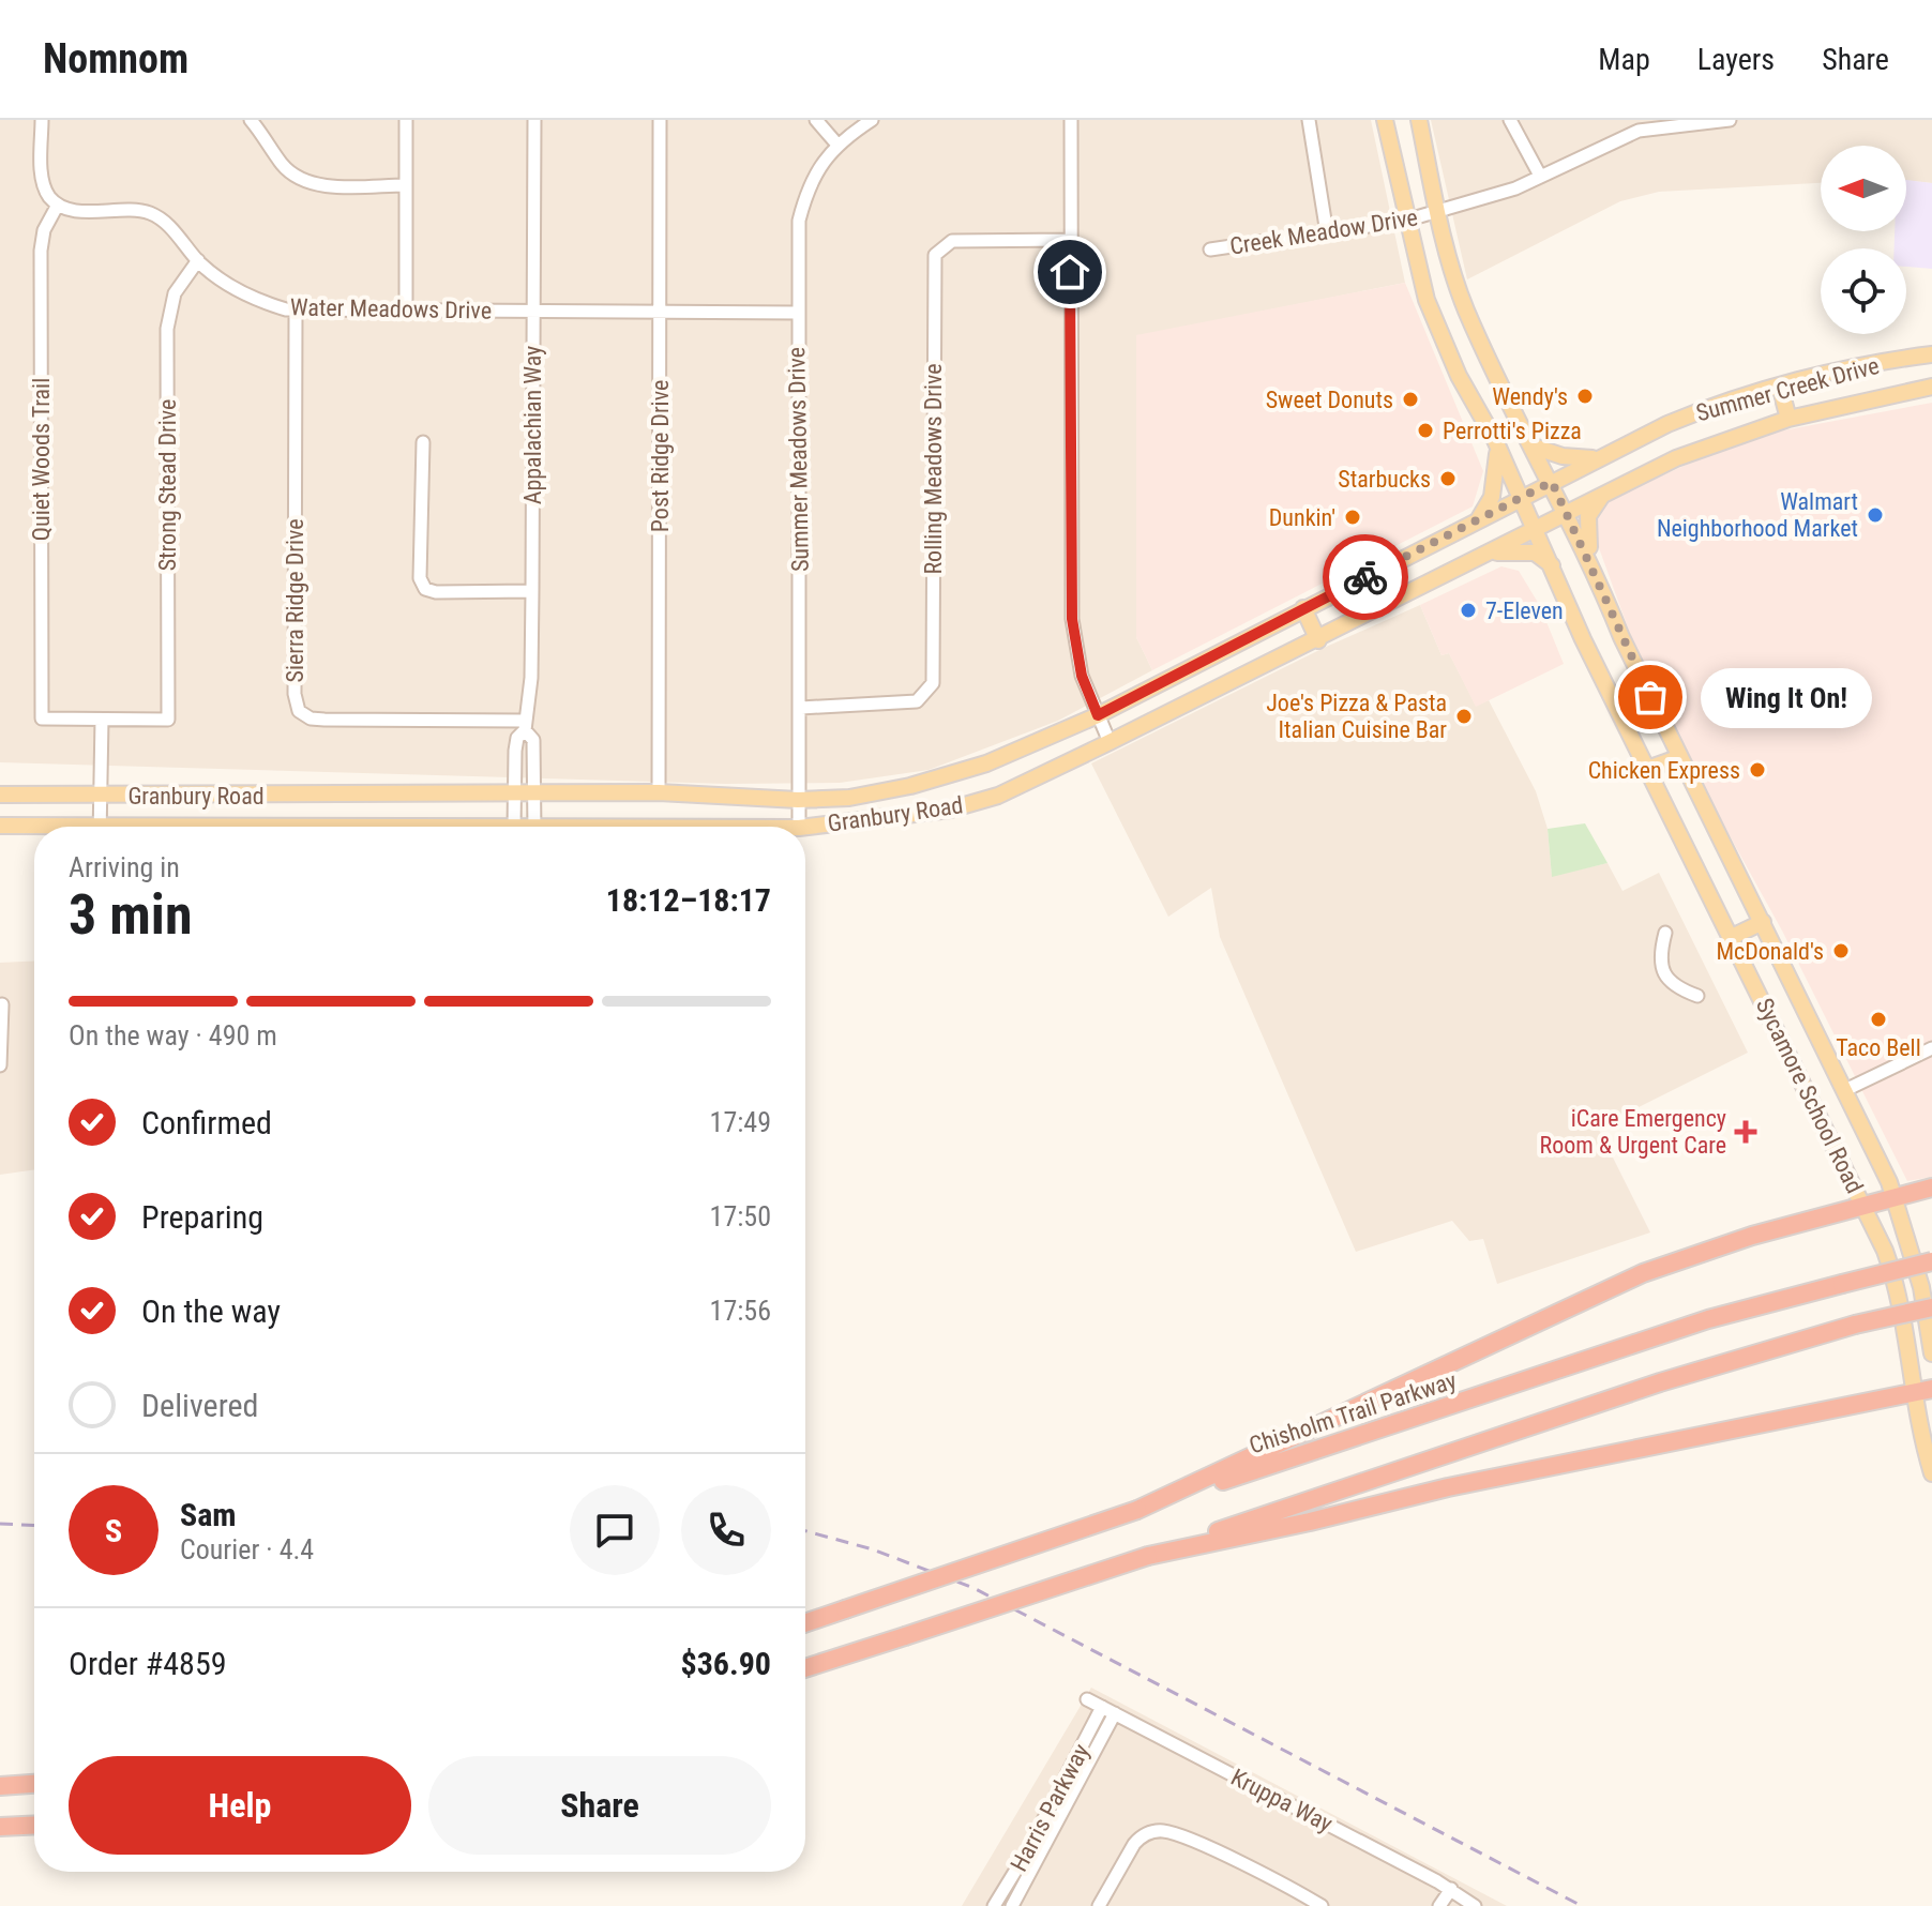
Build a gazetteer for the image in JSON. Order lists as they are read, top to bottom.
{
  "streets": {
    "highway": ["Chisholm Trail Parkway"],
    "main road": ["Summer Creek Drive", "Granbury Road", "Sycamore School Road"],
    "street": [
      "Creek Meadow Drive",
      "Water Meadows Drive",
      "Appalachian Way",
      "Post Ridge Drive",
      "Quiet Woods Trail",
      "Summer Meadows Drive",
      "Rolling Meadows Drive",
      "Strong Stead Drive",
      "Sierra Ridge Drive",
      "Kruppa Way",
      "Harris Parkway"
    ]
  },
  "crossings": [
    ["Creek Meadow Drive", "Sycamore School Road"],
    ["Water Meadows Drive", "Appalachian Way"],
    ["Water Meadows Drive", "Post Ridge Drive"],
    ["Water Meadows Drive", "Quiet Woods Trail"],
    ["Water Meadows Drive", "Summer Meadows Drive"],
    ["Water Meadows Drive", "Strong Stead Drive"],
    ["Water Meadows Drive", "Sierra Ridge Drive"],
    ["Summer Creek Drive", "Granbury Road"],
    ["Summer Creek Drive", "Sycamore School Road"],
    ["Appalachian Way", "Sierra Ridge Drive"],
    ["Appalachian Way", "Granbury Road"],
    ["Post Ridge Drive", "Granbury Road"],
    ["Quiet Woods Trail", "Strong Stead Drive"],
    ["Summer Meadows Drive", "Rolling Meadows Drive"],
    ["Summer Meadows Drive", "Granbury Road"],
    ["Kruppa Way", "Harris Parkway"]
  ],
  "places": {
    "other": [
      "Wendy's",
      "Sweet Donuts",
      "Perrotti's Pizza",
      "Starbucks",
      "Walmart Neighborhood Market",
      "Dunkin'",
      "7-Eleven",
      "Wing It On!",
      "Joe's Pizza & Pasta Italian Cuisine Bar",
      "Chicken Express",
      "McDonald's",
      "Taco Bell"
    ],
    "health": ["iCare Emergency Room & Urgent Care"]
  },
  "north": "left",
  "page": {
    "header": "Nomnom",
    "nav": ["Map", "Layers", "Share"],
    "bubble": "Wing It On!",
    "heading": ["3 min", "Arriving in", "18:12–18:17"],
    "panel": [
      "Sam",
      "Courier · 4.4",
      "Order #4859",
      "$36.90"
    ],
    "bar": "On the way · 490 m",
    "list": [
      ["Confirmed", "17:49"],
      ["Preparing", "17:50"],
      ["On the way", "17:56"],
      "Delivered"
    ],
    "round": "S",
    "buttons": ["Help", "Share"]
  }
}
